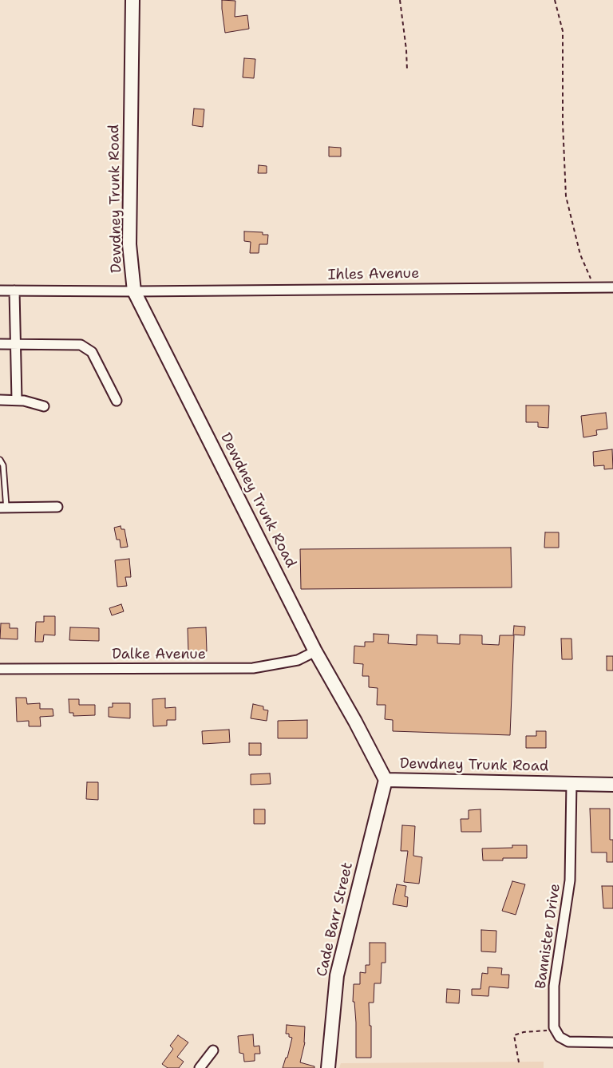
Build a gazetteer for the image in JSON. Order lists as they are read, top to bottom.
{
  "streets": {
    "main road": ["Dewdney Trunk Road", "Cade Barr Street"],
    "street": ["Ihles Avenue", "Dalke Avenue", "Bannister Drive"]
  },
  "crossings": [
    ["Dewdney Trunk Road", "Ihles Avenue"],
    ["Dewdney Trunk Road", "Dalke Avenue"],
    ["Dewdney Trunk Road", "Cade Barr Street"],
    ["Dewdney Trunk Road", "Bannister Drive"]
  ]
}
